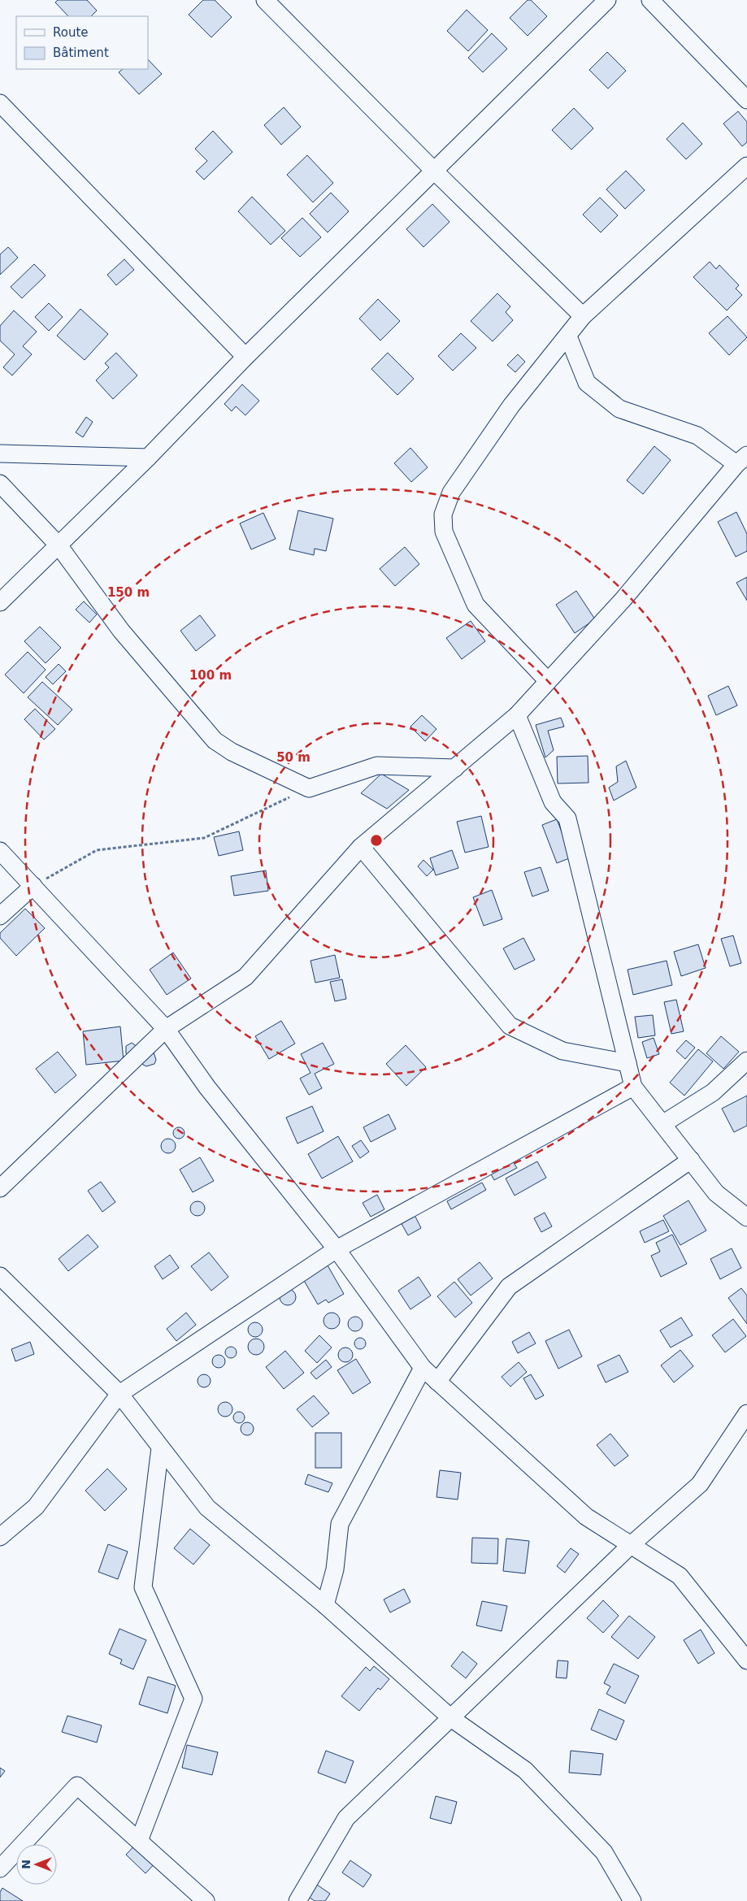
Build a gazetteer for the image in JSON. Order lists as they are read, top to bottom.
{
  "legend": ["Route", "Bâtiment"],
  "north": "left",
  "rings": ["150 m", "100 m", "50 m"]
}
